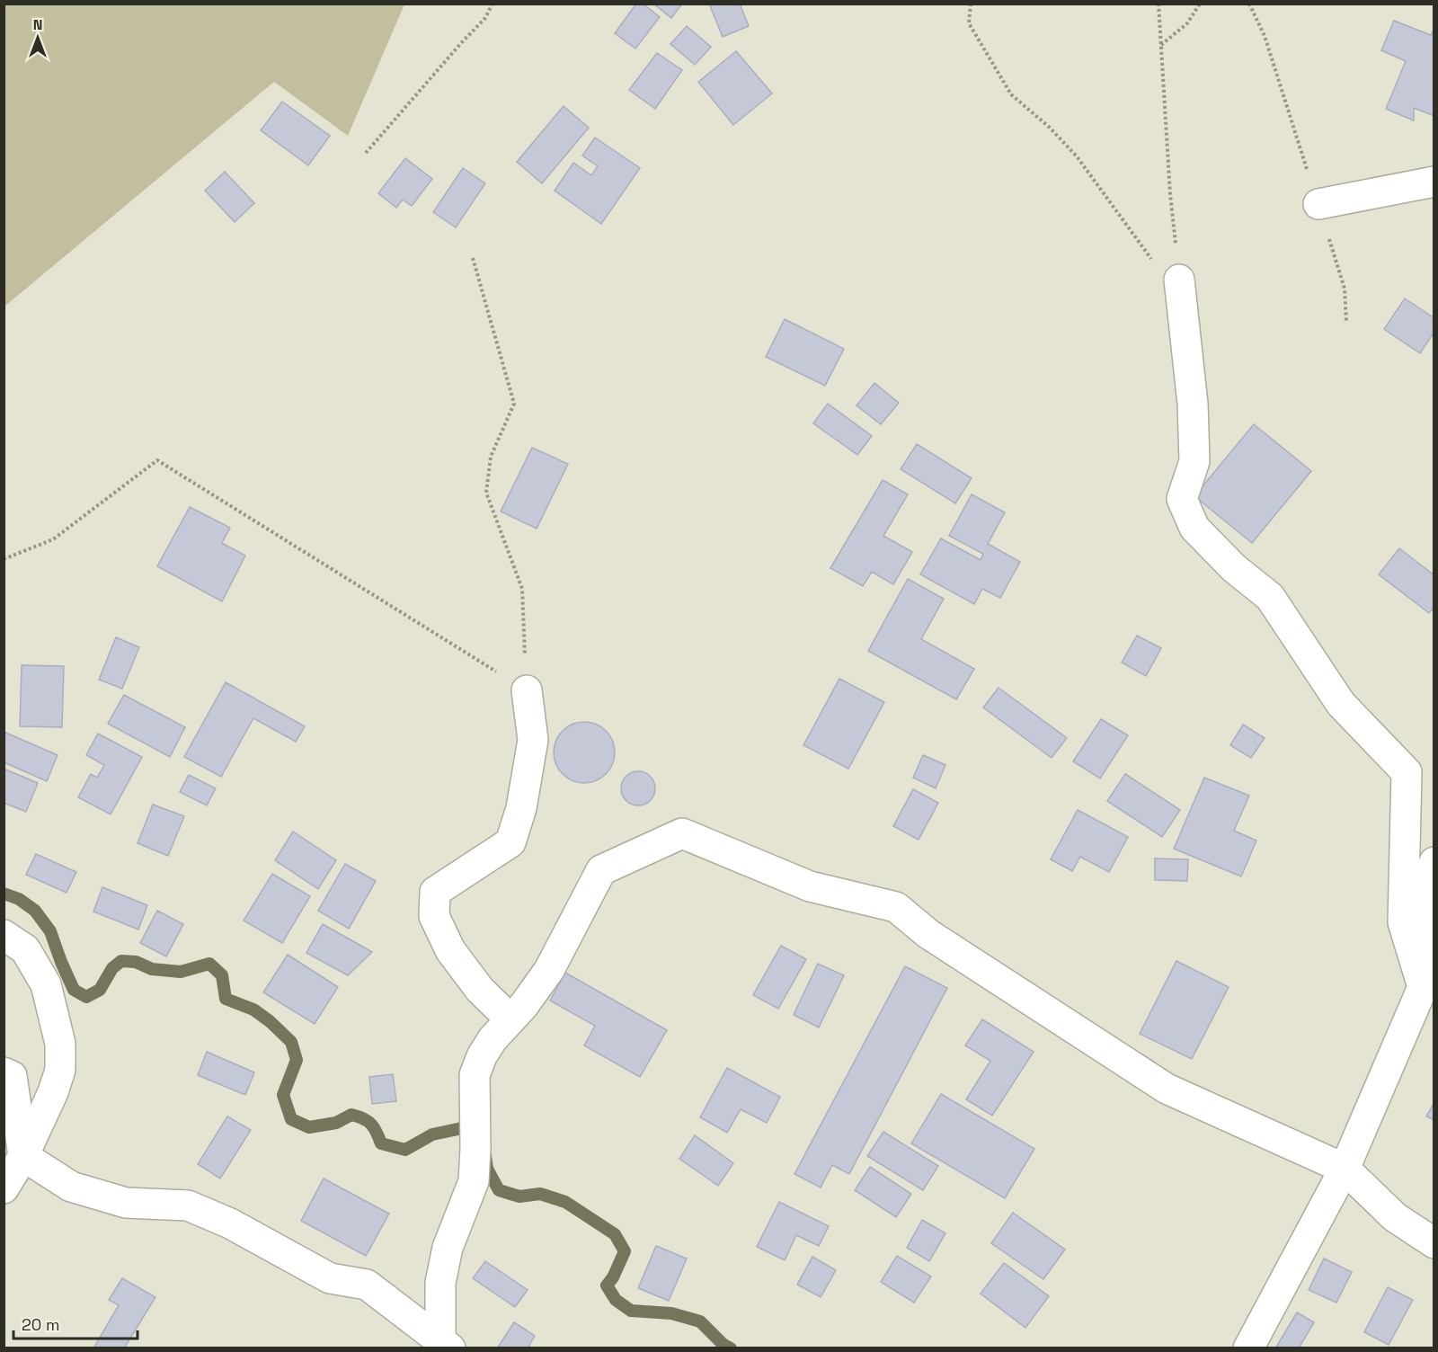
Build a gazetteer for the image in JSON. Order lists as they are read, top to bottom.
{
  "scale_bar": "20 m",
  "north": "top"
}
